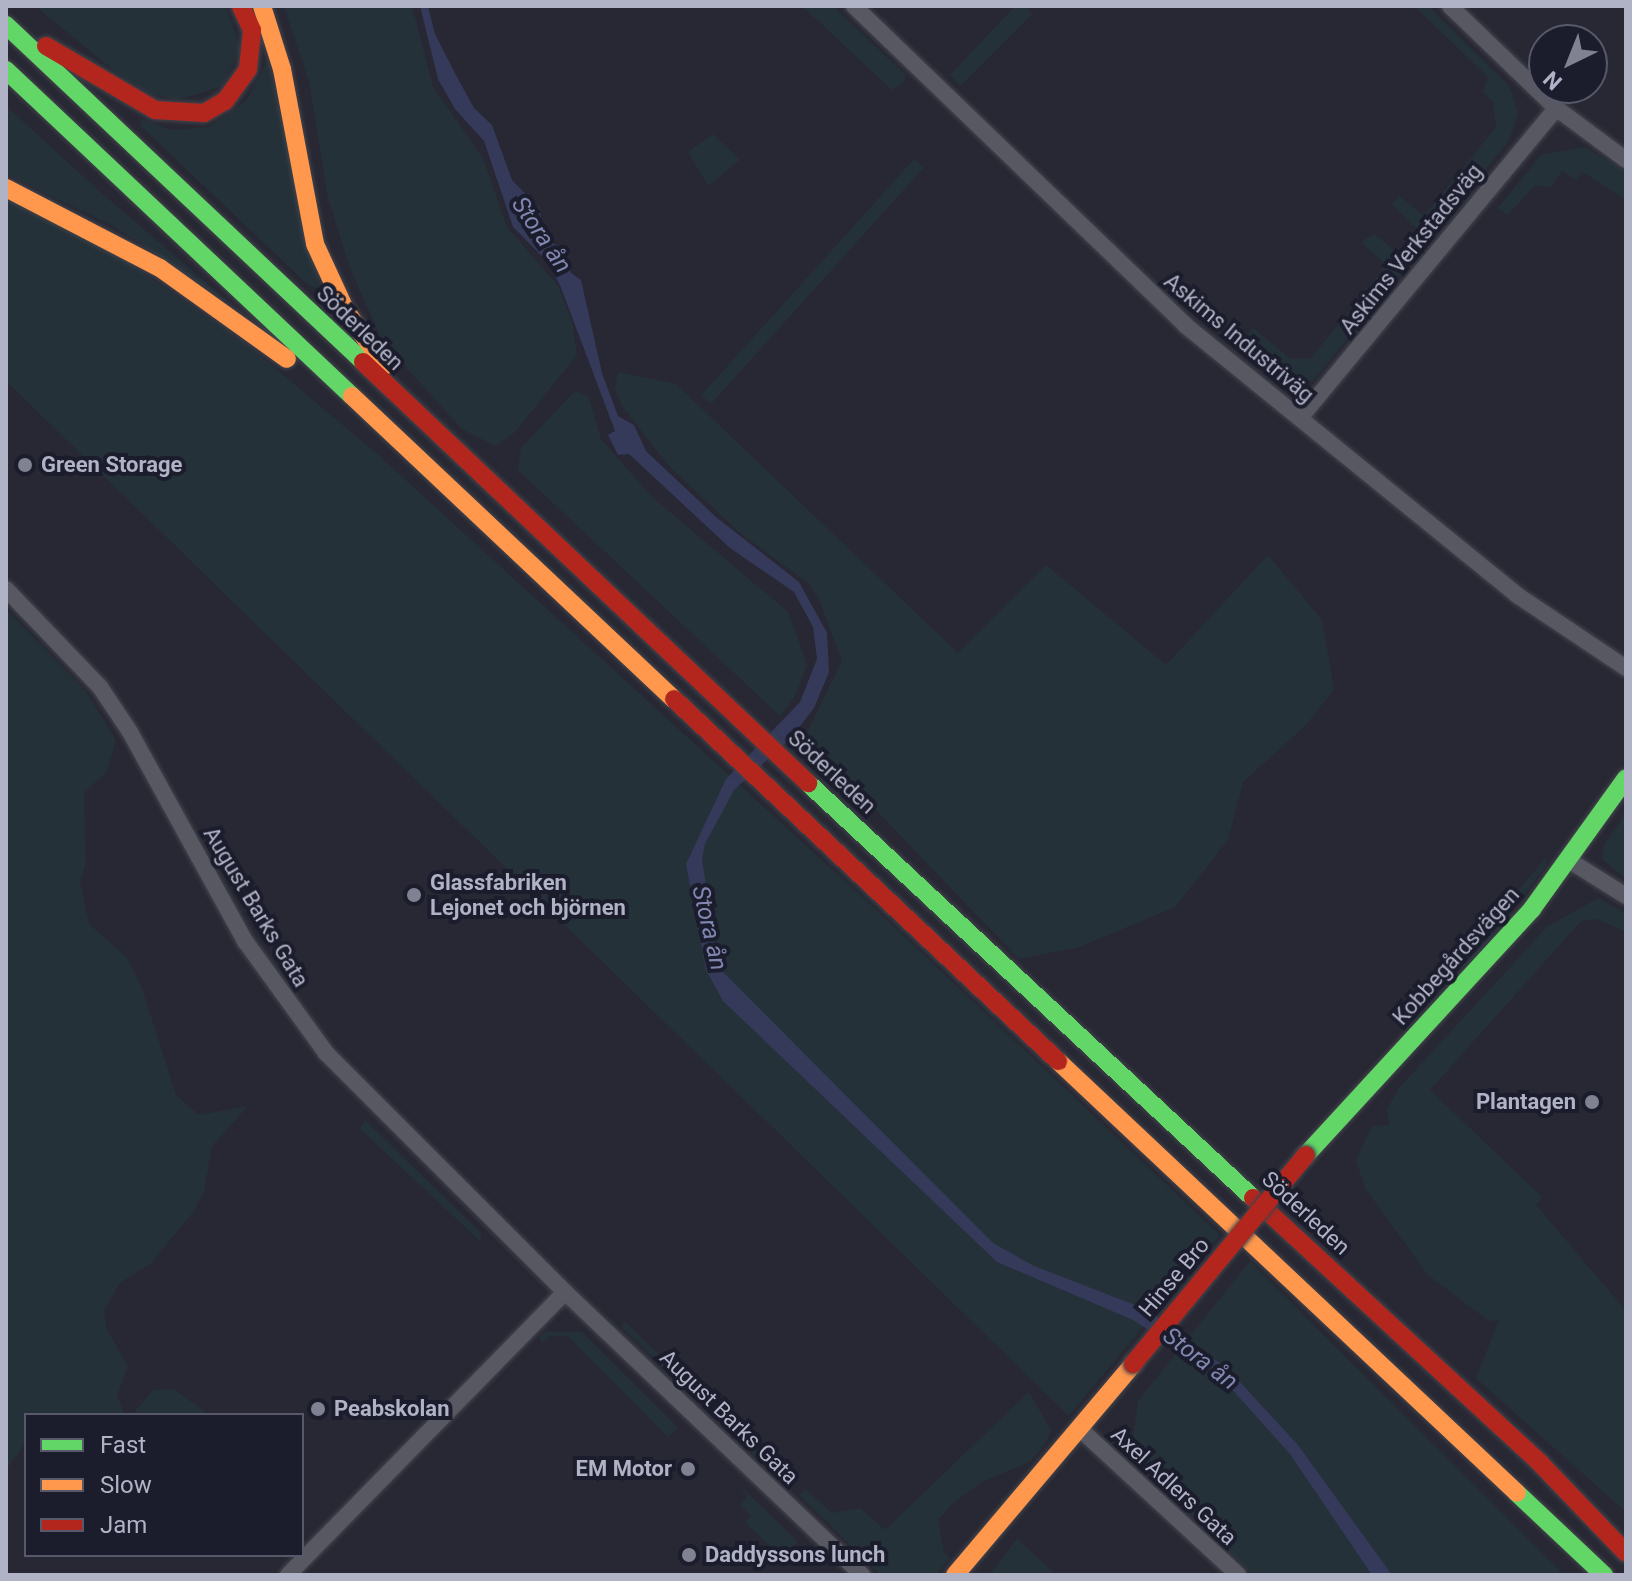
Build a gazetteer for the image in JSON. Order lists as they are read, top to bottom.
{
  "streets": {
    "main road": ["Söderleden", "Kobbegårdsvägen", "Hinse Bro"],
    "street": [
      "Askims Verkstadsväg",
      "Askims Industriväg",
      "August Barks Gata",
      "Axel Adlers Gata"
    ]
  },
  "crossings": [
    ["Askims Verkstadsväg", "Askims Industriväg"],
    ["Kobbegårdsvägen", "Hinse Bro"],
    ["Hinse Bro", "Axel Adlers Gata"]
  ],
  "water": ["Stora ån"],
  "places": [
    "Green Storage",
    "Glassfabriken Lejonet och björnen",
    "Plantagen",
    "Peabskolan",
    "EM Motor",
    "Daddyssons lunch"
  ],
  "legend": ["Fast", "Slow", "Jam"],
  "north": "bottom left"
}
